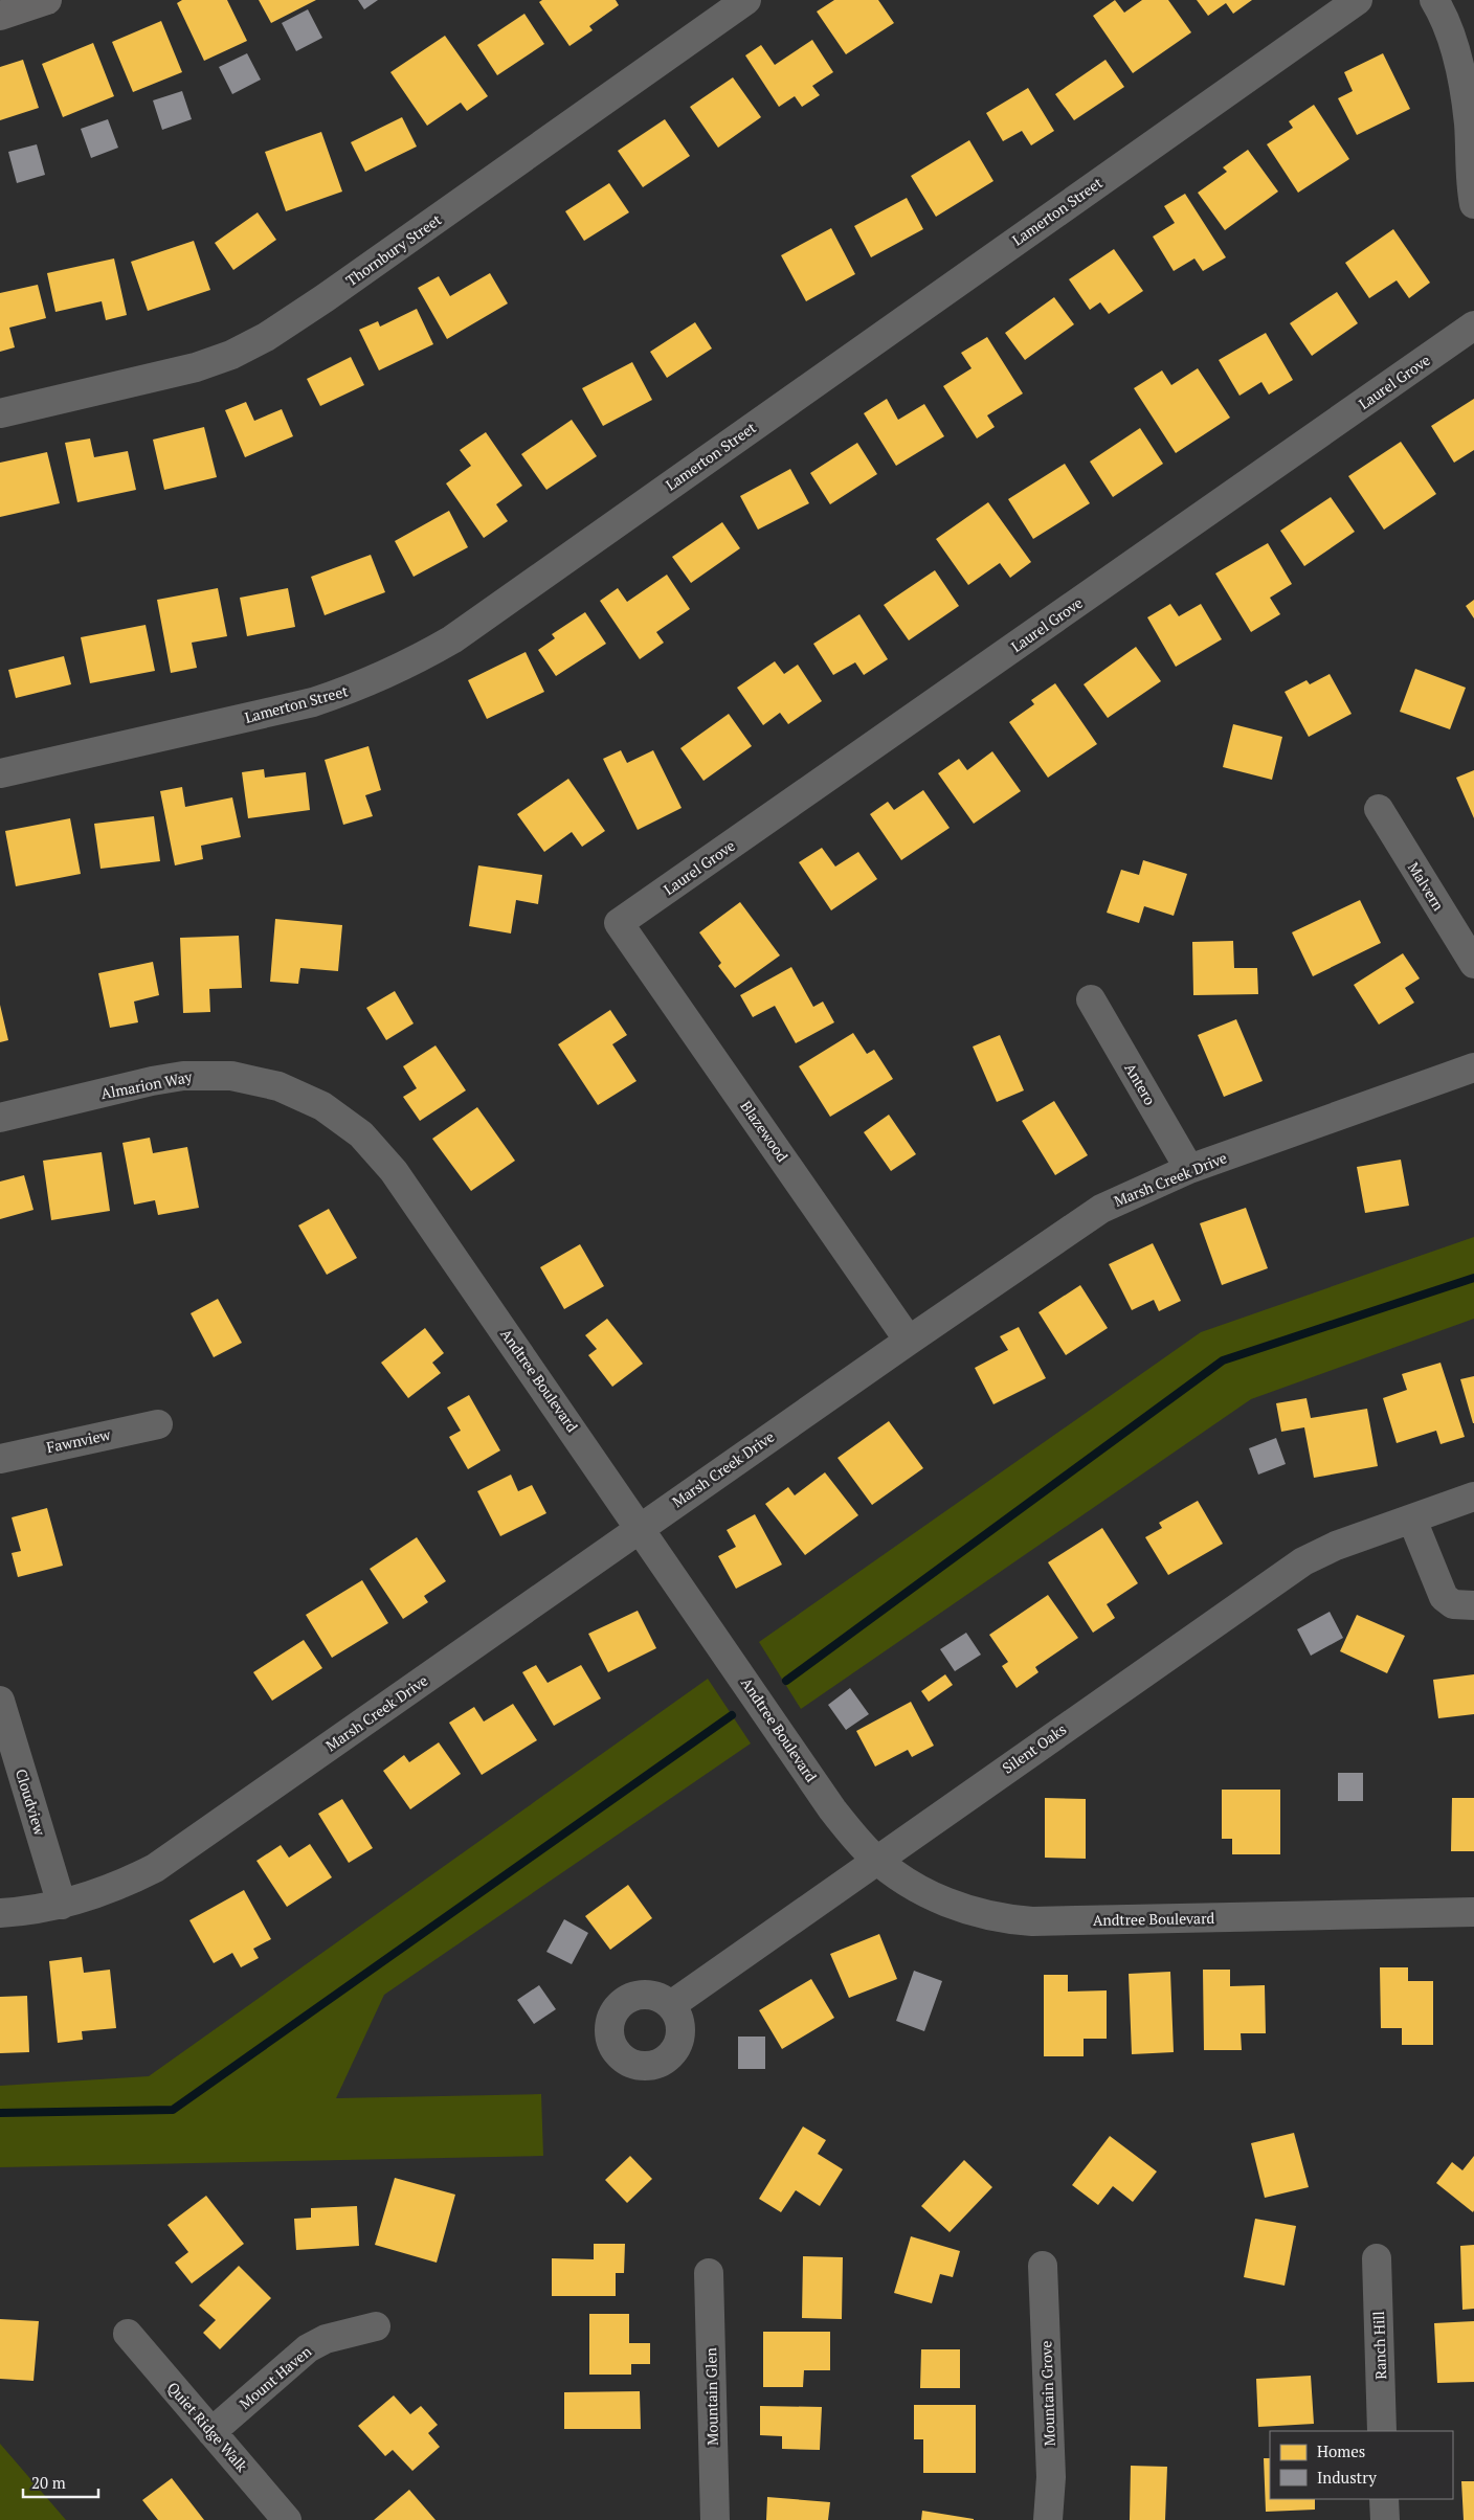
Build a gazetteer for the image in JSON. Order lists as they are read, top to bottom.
{
  "streets": {
    "street": [
      "Lamerton Street",
      "Thornbury Street",
      "Laurel Grove",
      "Malvern",
      "Antero",
      "Almarion Way",
      "Blazewood",
      "Marsh Creek Drive",
      "Andtree Boulevard",
      "Fawnview",
      "Silent Oaks",
      "Cloudview",
      "Ranch Hill",
      "Mount Haven",
      "Mountain Grove",
      "Mountain Glen",
      "Quiet Ridge Walk"
    ]
  },
  "crossings": [
    ["Laurel Grove", "Blazewood"],
    ["Antero", "Marsh Creek Drive"],
    ["Almarion Way", "Andtree Boulevard"],
    ["Blazewood", "Marsh Creek Drive"],
    ["Marsh Creek Drive", "Andtree Boulevard"],
    ["Marsh Creek Drive", "Cloudview"],
    ["Andtree Boulevard", "Silent Oaks"],
    ["Mount Haven", "Quiet Ridge Walk"]
  ],
  "legend": ["Homes", "Industry"],
  "scale_bar": "20 m"
}
